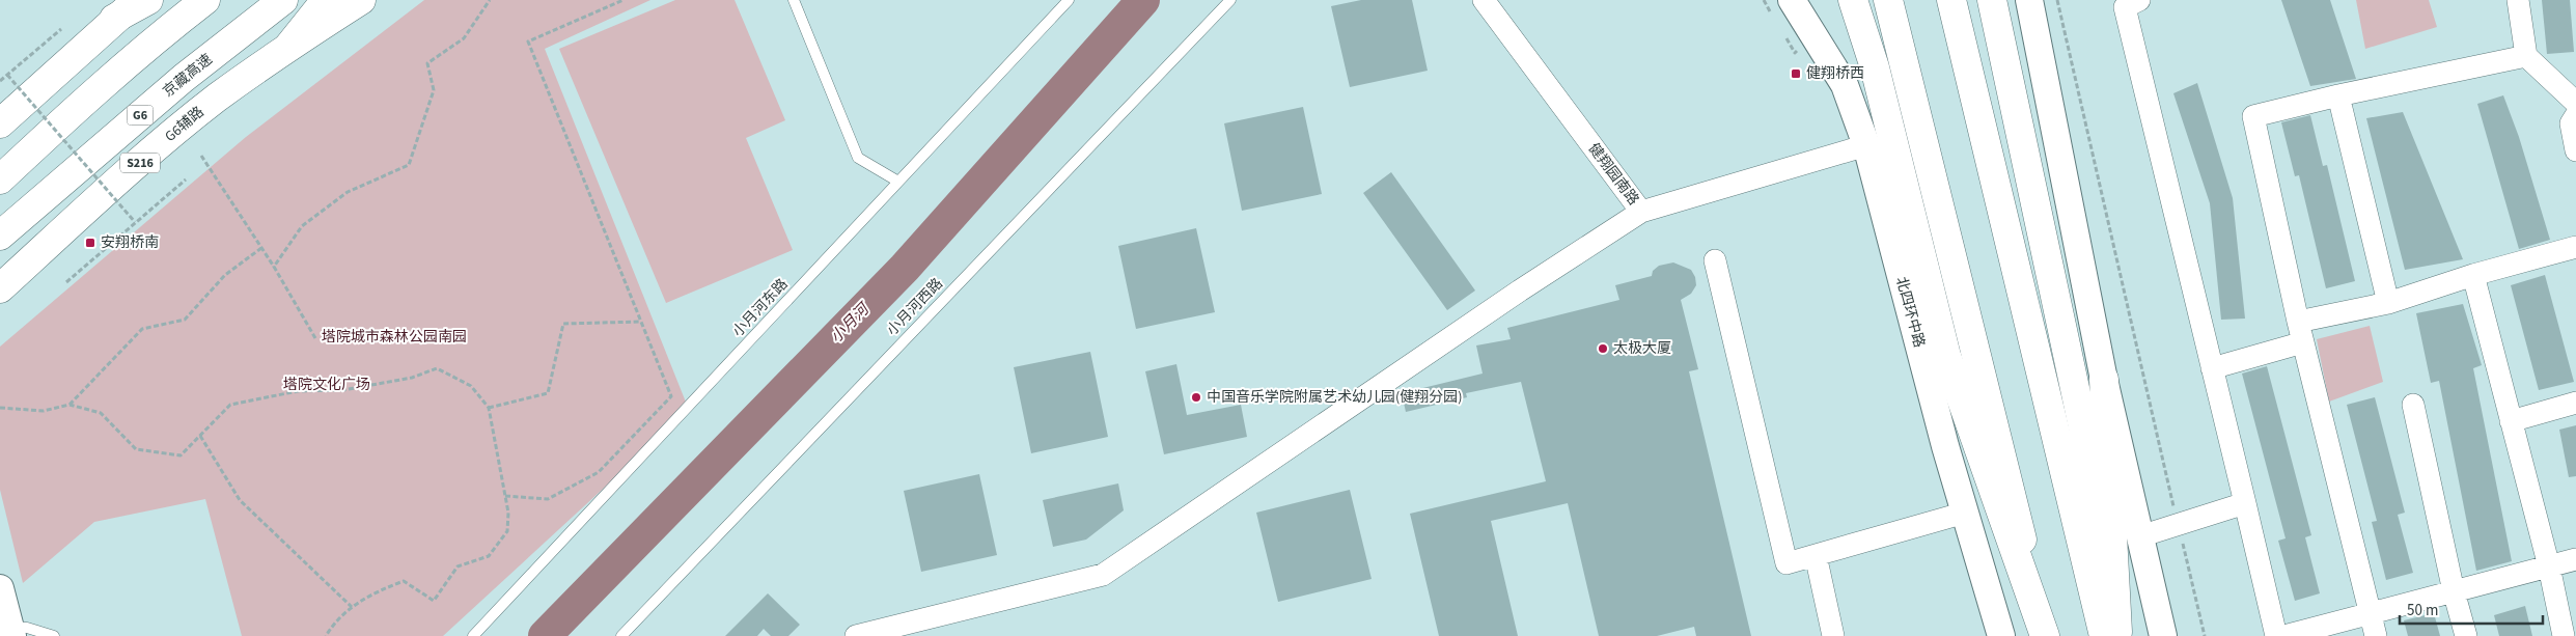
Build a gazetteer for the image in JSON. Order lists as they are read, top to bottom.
{
  "streets": {
    "main road": [
      "京藏高速",
      "G6",
      "G6辅路",
      "S216"
    ],
    "street": ["健翔园南路", "北四环中路"],
    "lane": ["小月河西路", "小月河东路"]
  },
  "crossings": [
    ["健翔园南路", "北四环中路"]
  ],
  "water": ["小月河"],
  "parks": ["塔院城市森林公园南园", "塔院文化广场"],
  "places": {
    "transit": ["健翔桥西", "安翔桥南"],
    "other": ["太极大厦", "中国音乐学院附属艺术幼儿园(健翔分园)"]
  },
  "scale_bar": "50 m"
}
